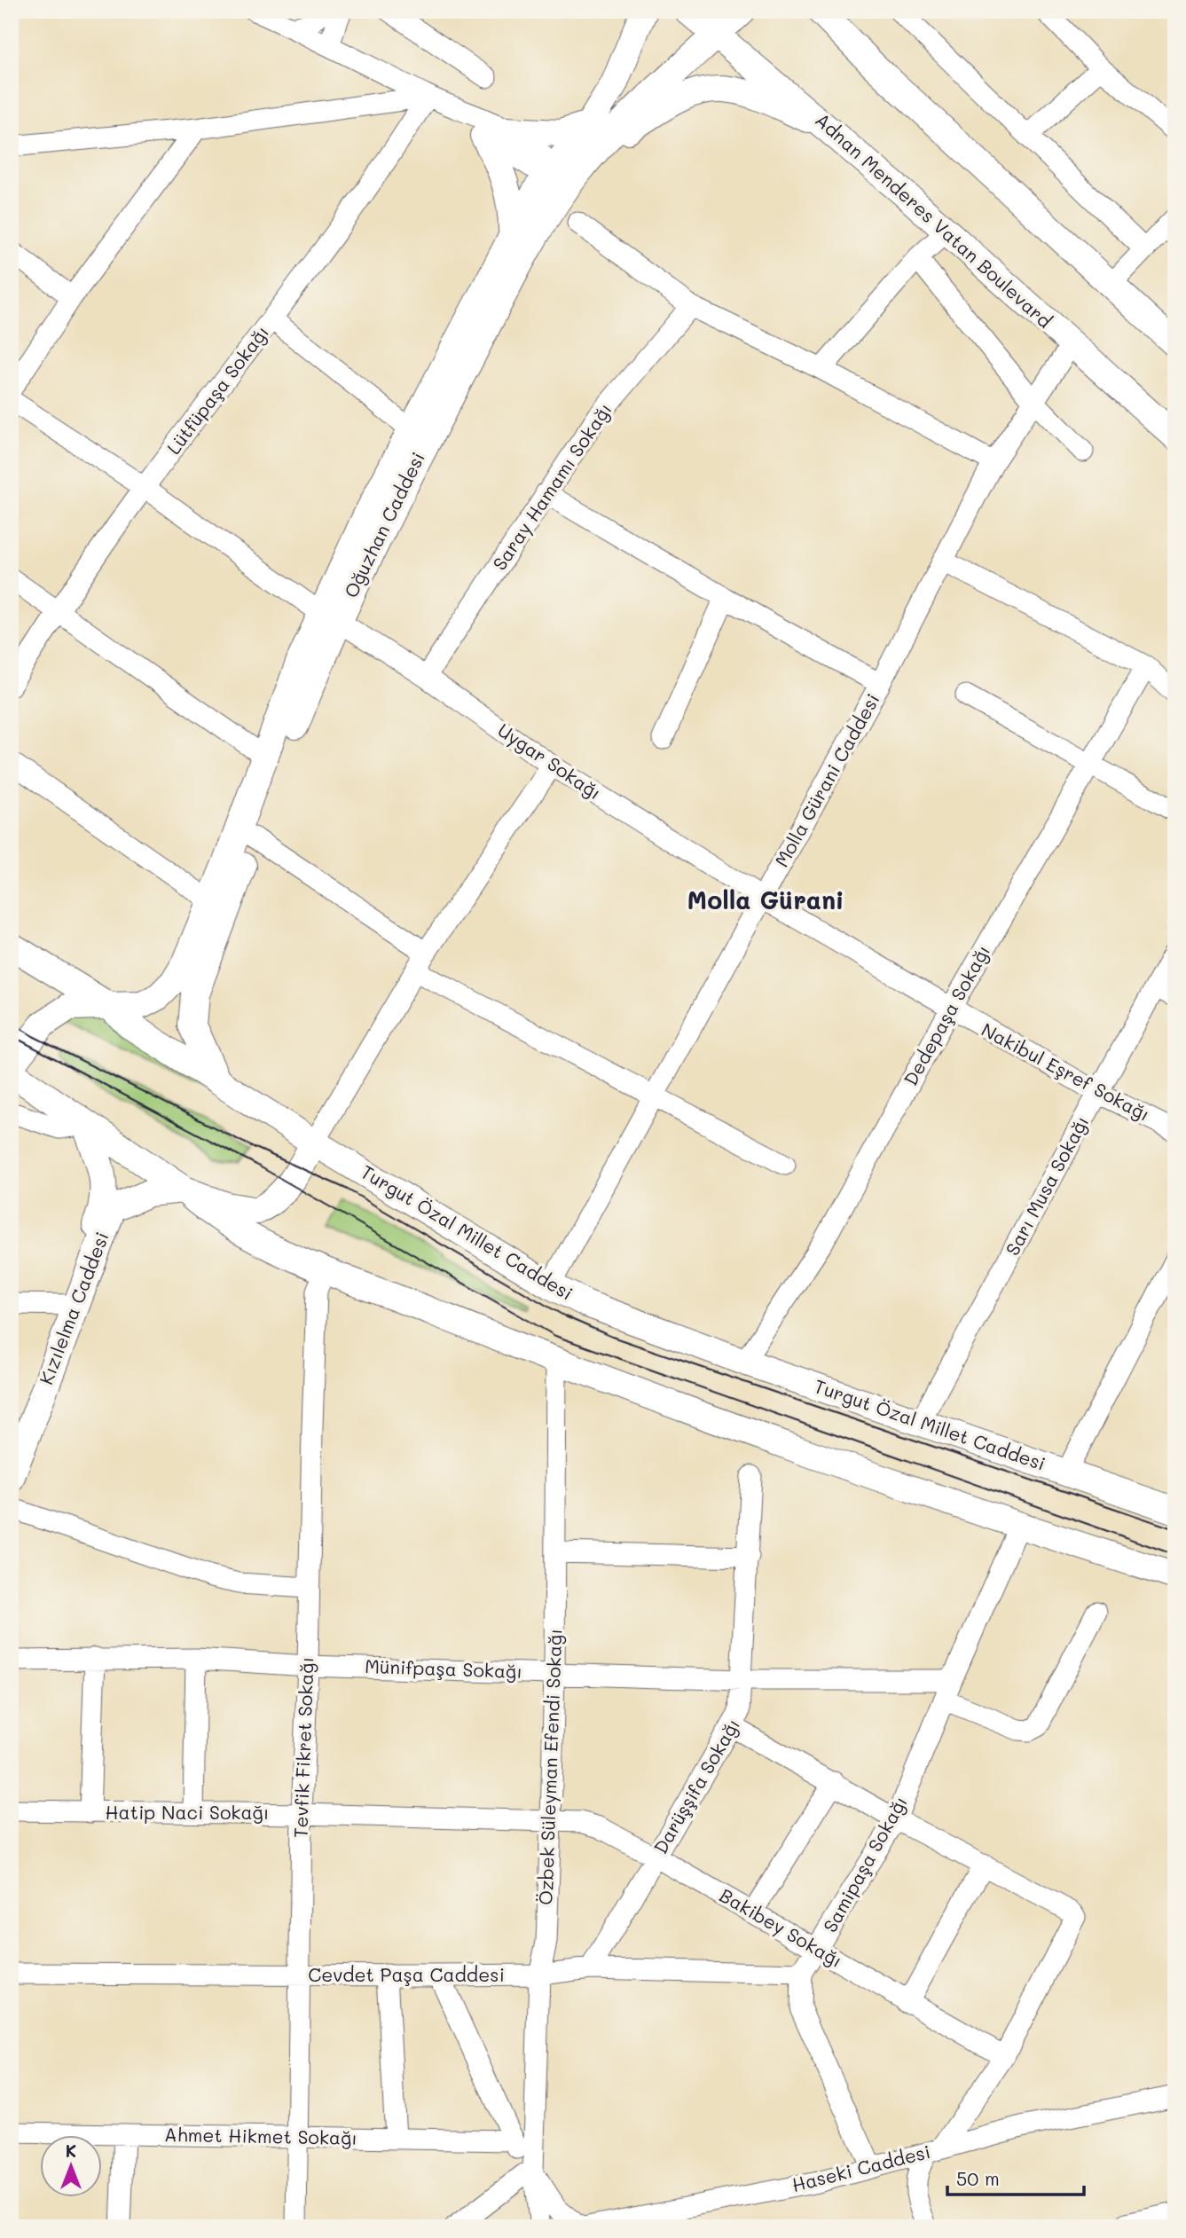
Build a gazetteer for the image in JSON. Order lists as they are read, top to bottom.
{
  "streets": {
    "main road": [
      "Adnan Menderes Vatan Boulevard",
      "Oğuzhan Caddesi",
      "Turgut Özal Millet Caddesi",
      "Kızılelma Caddesi"
    ],
    "street": [
      "Lütfüpaşa Sokağı",
      "Saray Hamamı Sokağı",
      "Uygar Sokağı",
      "Molla Gürani Caddesi",
      "Dedepaşa Sokağı",
      "Nakibul Eşref Sokağı",
      "Sarı Musa Sokağı",
      "Münifpaşa Sokağı",
      "Tevfik Fikret Sokağı",
      "Özbek Süleyman Efendi Sokağı",
      "Darüşşifa Sokağı",
      "Hatip Naci Sokağı",
      "Samipaşa Sokağı",
      "Bakibey Sokağı",
      "Cevdet Paşa Caddesi",
      "Ahmet Hikmet Sokağı",
      "Haseki Caddesi"
    ]
  },
  "crossings": [
    ["Adnan Menderes Vatan Boulevard", "Oğuzhan Caddesi"],
    ["Adnan Menderes Vatan Boulevard", "Molla Gürani Caddesi"],
    ["Lütfüpaşa Sokağı", "Uygar Sokağı"],
    ["Saray Hamamı Sokağı", "Uygar Sokağı"],
    ["Oğuzhan Caddesi", "Uygar Sokağı"],
    ["Oğuzhan Caddesi", "Turgut Özal Millet Caddesi"],
    ["Uygar Sokağı", "Molla Gürani Caddesi"],
    ["Uygar Sokağı", "Nakibul Eşref Sokağı"],
    ["Molla Gürani Caddesi", "Nakibul Eşref Sokağı"],
    ["Molla Gürani Caddesi", "Turgut Özal Millet Caddesi"],
    ["Dedepaşa Sokağı", "Nakibul Eşref Sokağı"],
    ["Dedepaşa Sokağı", "Turgut Özal Millet Caddesi"],
    ["Nakibul Eşref Sokağı", "Sarı Musa Sokağı"],
    ["Sarı Musa Sokağı", "Turgut Özal Millet Caddesi"],
    ["Münifpaşa Sokağı", "Tevfik Fikret Sokağı"],
    ["Münifpaşa Sokağı", "Özbek Süleyman Efendi Sokağı"],
    ["Münifpaşa Sokağı", "Darüşşifa Sokağı"],
    ["Münifpaşa Sokağı", "Samipaşa Sokağı"],
    ["Tevfik Fikret Sokağı", "Hatip Naci Sokağı"],
    ["Tevfik Fikret Sokağı", "Cevdet Paşa Caddesi"],
    ["Tevfik Fikret Sokağı", "Ahmet Hikmet Sokağı"],
    ["Özbek Süleyman Efendi Sokağı", "Hatip Naci Sokağı"],
    ["Özbek Süleyman Efendi Sokağı", "Bakibey Sokağı"],
    ["Özbek Süleyman Efendi Sokağı", "Cevdet Paşa Caddesi"],
    ["Darüşşifa Sokağı", "Bakibey Sokağı"],
    ["Darüşşifa Sokağı", "Cevdet Paşa Caddesi"],
    ["Hatip Naci Sokağı", "Bakibey Sokağı"],
    ["Samipaşa Sokağı", "Bakibey Sokağı"],
    ["Samipaşa Sokağı", "Cevdet Paşa Caddesi"]
  ],
  "districts": ["Molla Gürani"],
  "scale_bar": "50 m",
  "north": "top"
}
